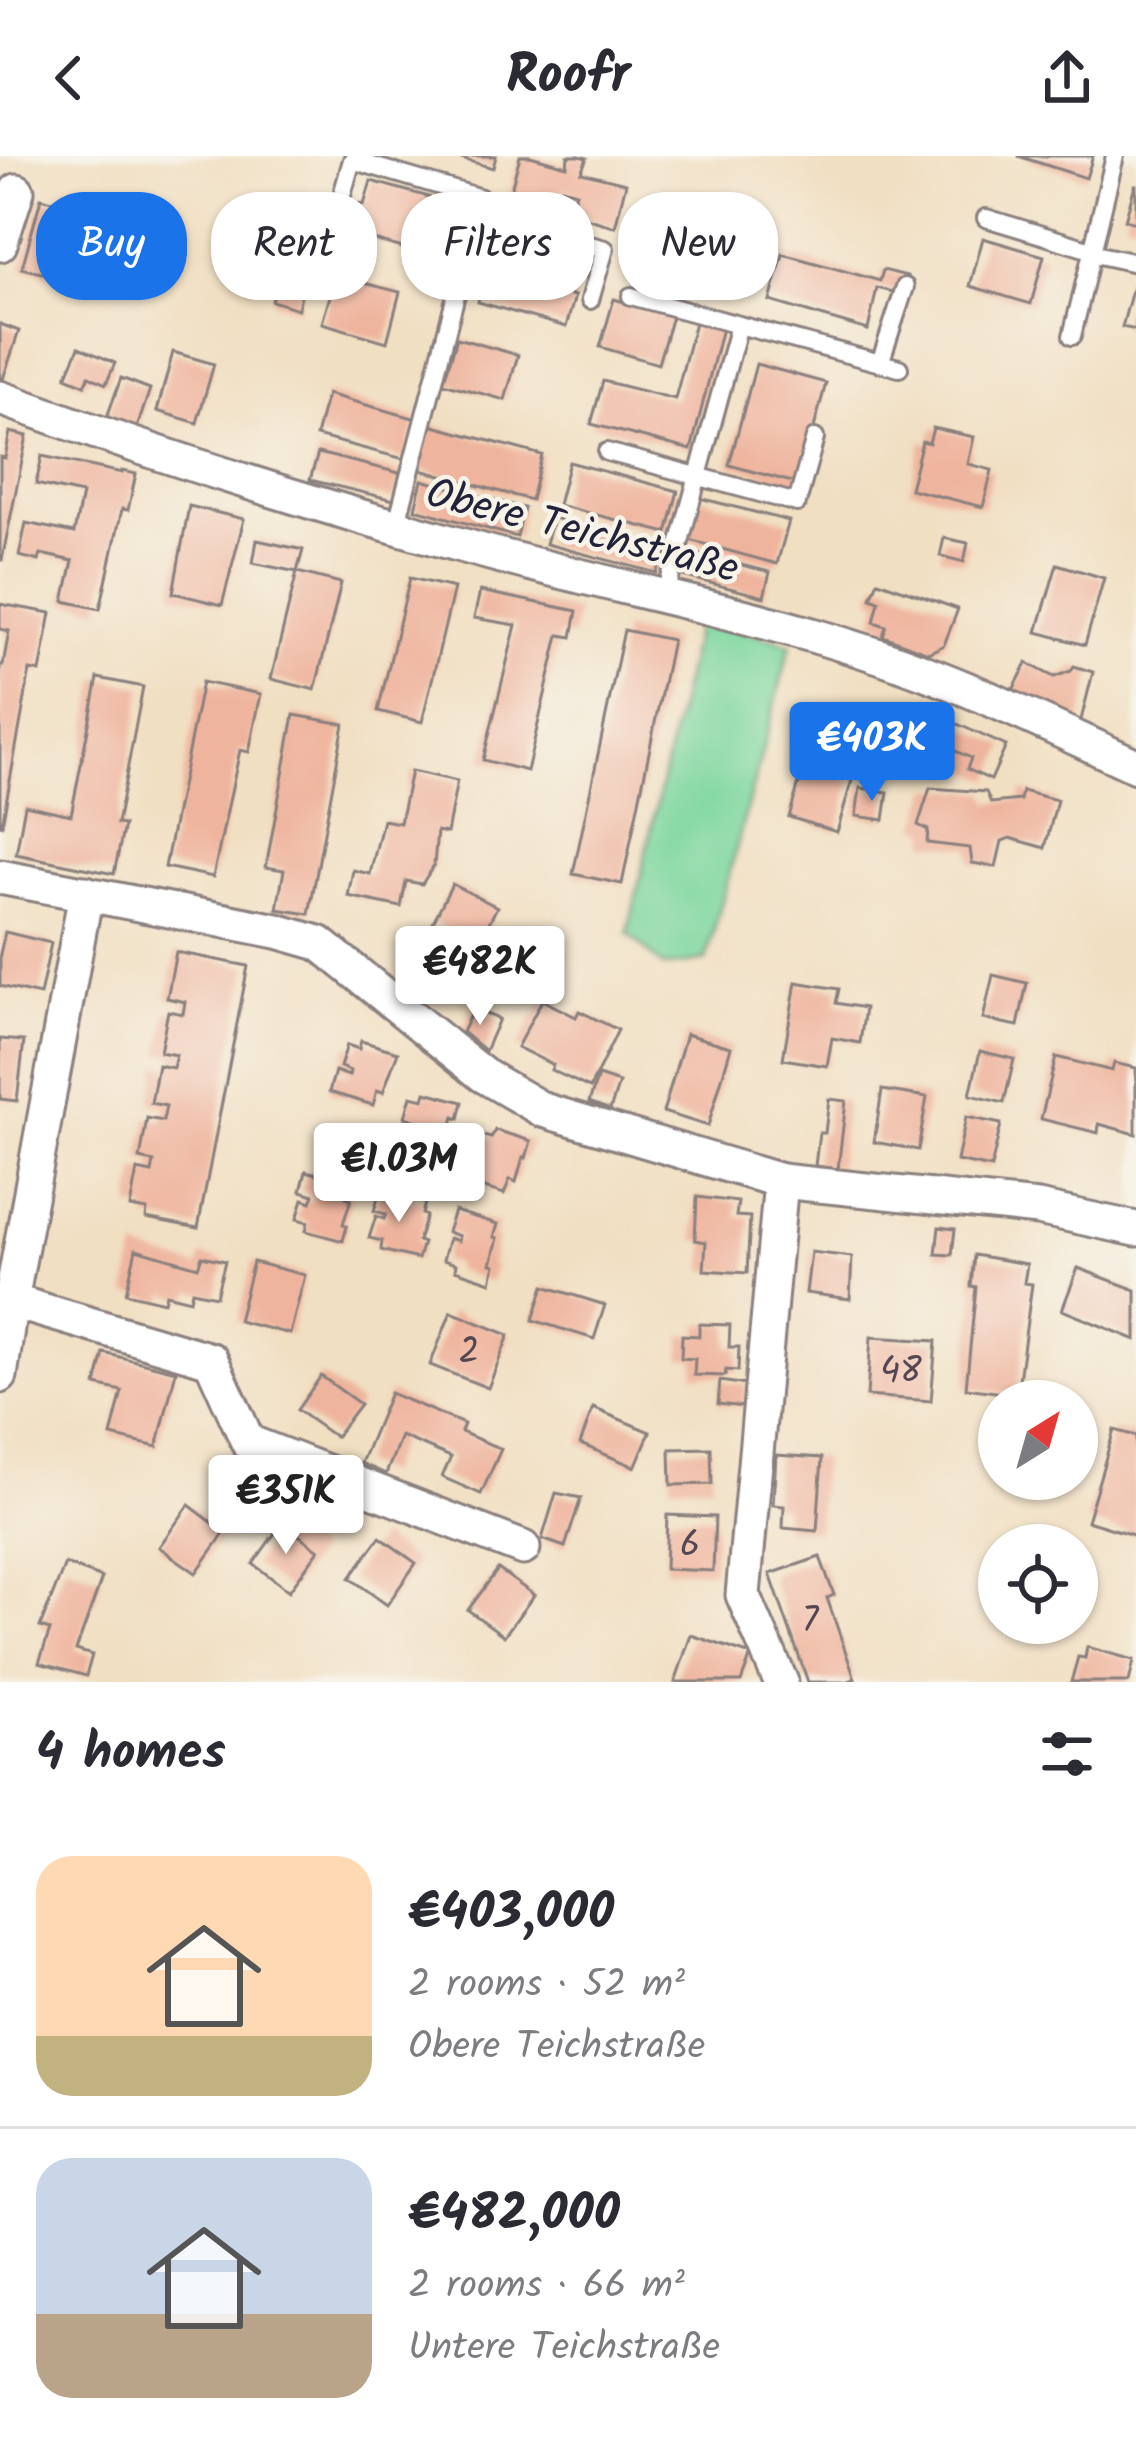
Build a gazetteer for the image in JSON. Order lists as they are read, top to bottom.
{
  "streets": {
    "street": ["Obere Teichstraße"]
  },
  "house_numbers": [
    "2",
    "48",
    "6",
    "7"
  ],
  "north": "top right",
  "page": {
    "header": "Roofr",
    "chip": [
      "Buy",
      "Rent",
      "Filters",
      "New"
    ],
    "price": [
      "€403K",
      "€482K",
      "€1.03M",
      "€351K"
    ],
    "heading": "4 homes",
    "list": [
      {
        "name": "€403,000",
        "note": "2 rooms · 52 m² · Obere Teichstraße"
      },
      {
        "name": "€482,000",
        "note": "2 rooms · 66 m² · Untere Teichstraße"
      }
    ]
  }
}
